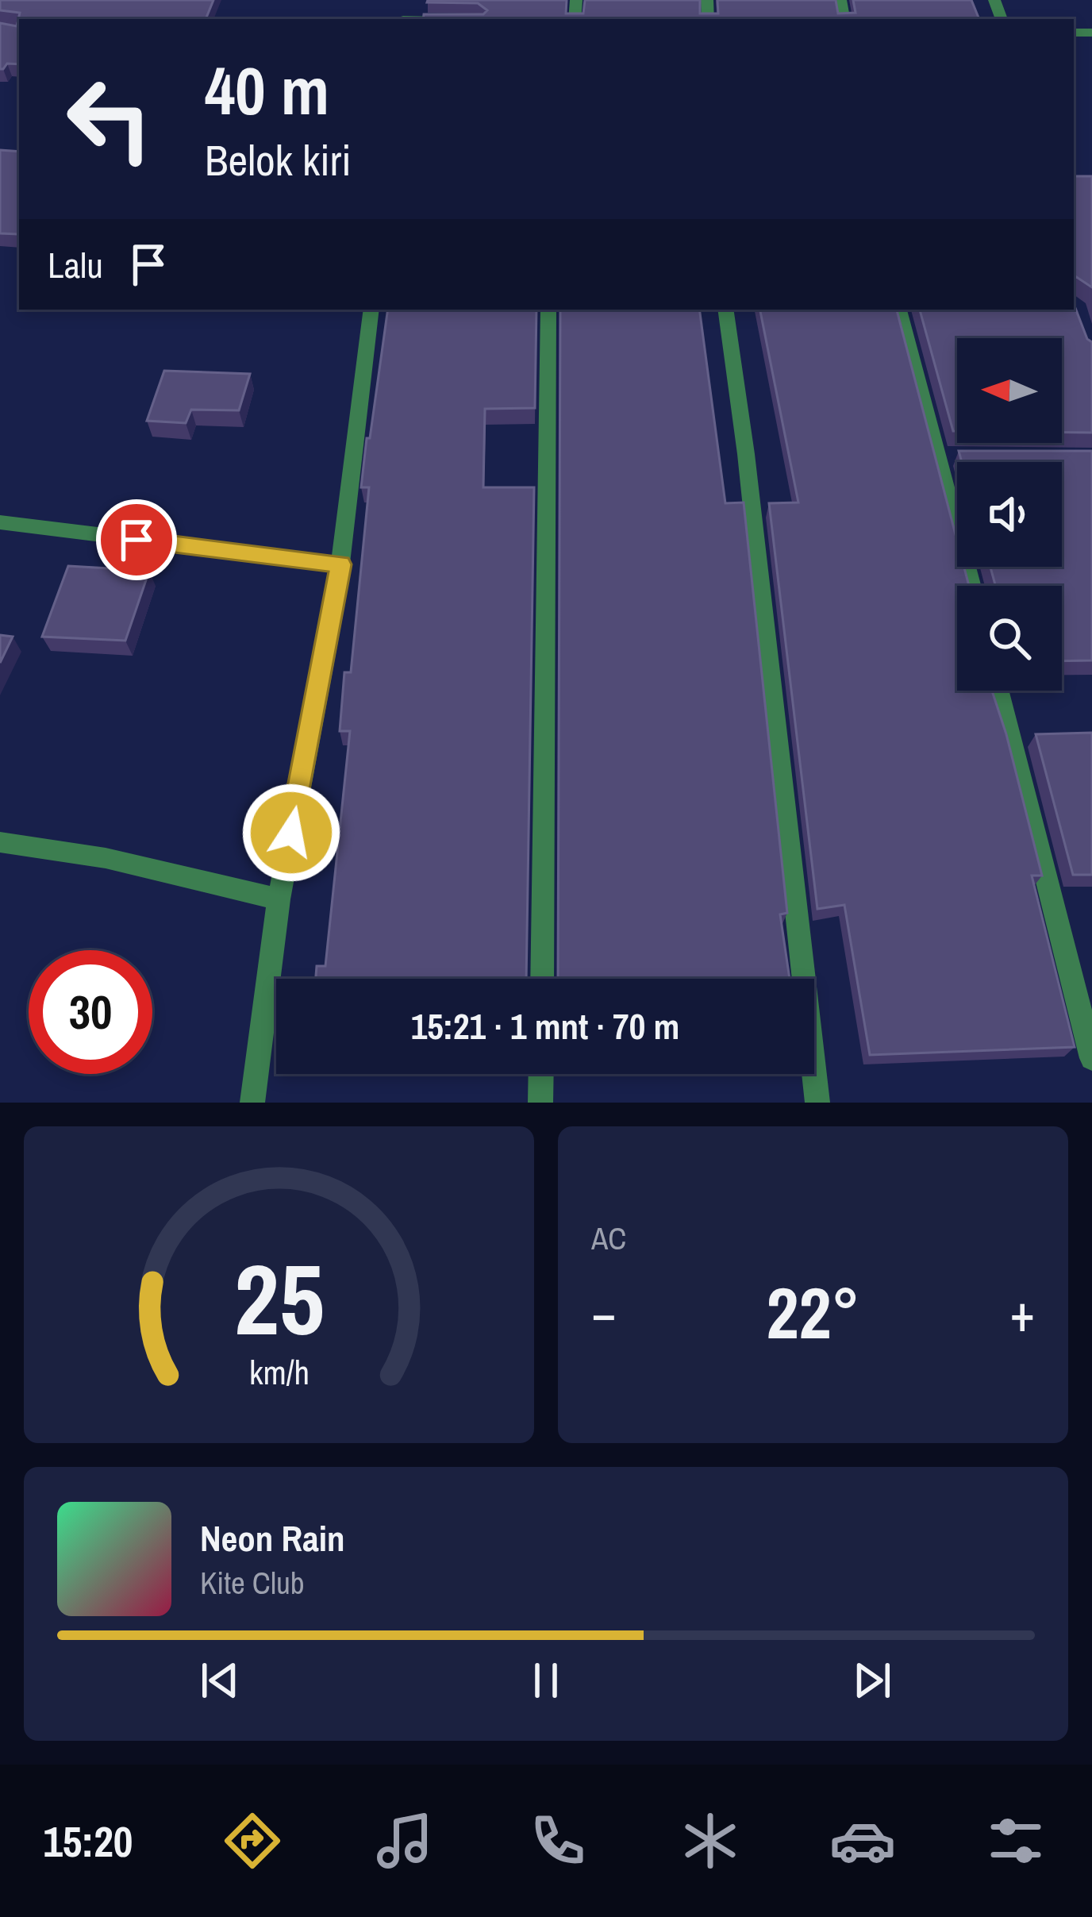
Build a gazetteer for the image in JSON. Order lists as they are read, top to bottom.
{
  "north": "left",
  "page": {
    "turn": ["40 m", "Belok kiri"],
    "then": "Lalu",
    "limit": "30",
    "trip": "15:21 · 1 mnt · 70 m",
    "tile": "AC",
    "heat": ["−", "22°", "+"],
    "song": ["Neon Rain", "Kite Club"],
    "tabs": "15:20",
    "gauge": ["25", "km/h"]
  }
}
